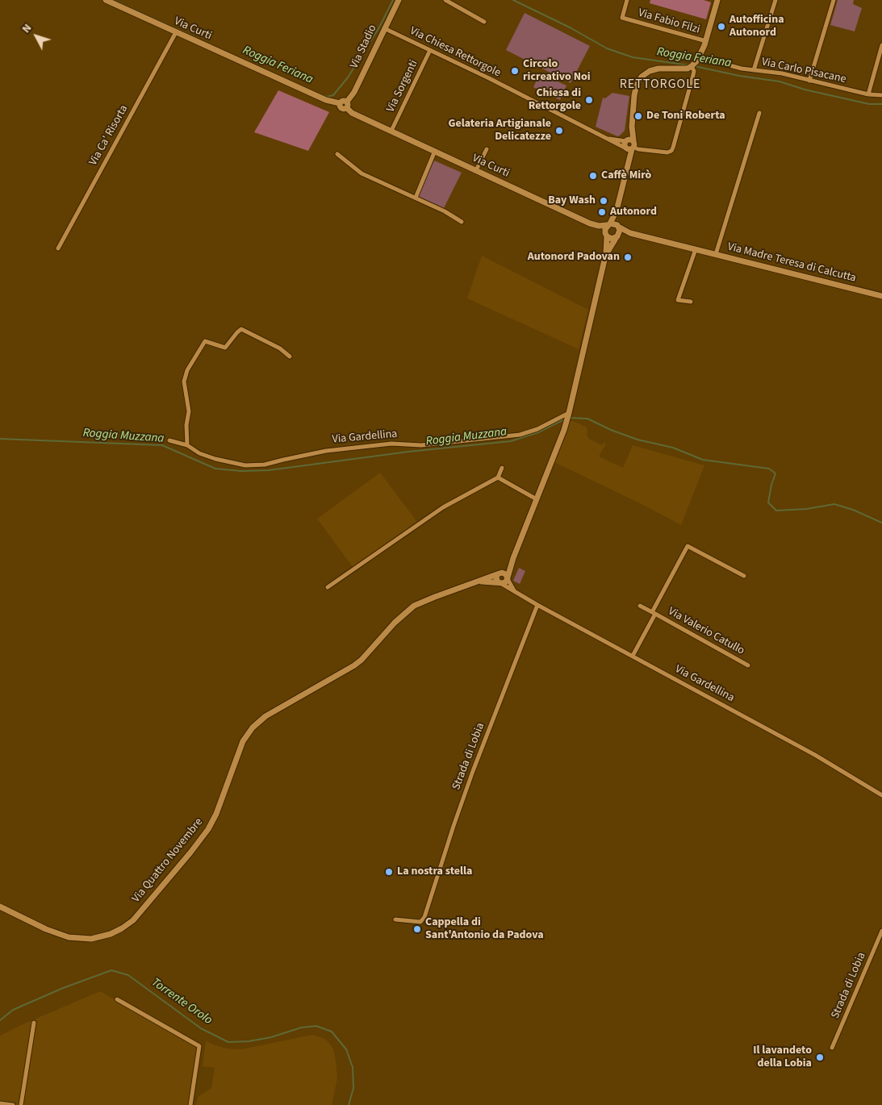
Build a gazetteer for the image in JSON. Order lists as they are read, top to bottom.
{
  "streets": {
    "street": [
      "Via Fabio Filzi",
      "Via Curti",
      "Via Stadio",
      "Via Chiesa Rettorgole",
      "Via Carlo Pisacane",
      "Via Sorgenti",
      "Via Ca' Risorta",
      "Via Madre Teresa di Calcutta",
      "Via Gardellina",
      "Via Valerio Catullo",
      "Strada di Lobia",
      "Via Quattro Novembre"
    ]
  },
  "crossings": [
    ["Via Curti", "Via Stadio"],
    ["Via Curti", "Via Sorgenti"],
    ["Via Curti", "Via Ca' Risorta"],
    ["Via Curti", "Via Madre Teresa di Calcutta"],
    ["Via Stadio", "Via Chiesa Rettorgole"],
    ["Via Chiesa Rettorgole", "Via Sorgenti"],
    ["Via Gardellina", "Via Valerio Catullo"],
    ["Via Gardellina", "Strada di Lobia"],
    ["Via Gardellina", "Via Quattro Novembre"]
  ],
  "districts": ["RETTORGOLE"],
  "water": ["Roggia Feriana", "Roggia Muzzana", "Torrente Orolo"],
  "places": [
    "Autofficina Autonord",
    "Circolo ricreativo Noi",
    "Chiesa di Rettorgole",
    "De Toni Roberta",
    "Gelateria Artigianale Delicatezze",
    "Caffè Mirò",
    "Bay Wash",
    "Autonord",
    "Autonord Padovan",
    "La nostra stella",
    "Cappella di Sant'Antonio da Padova",
    "Il lavandeto della Lobia"
  ],
  "north": "top left"
}
